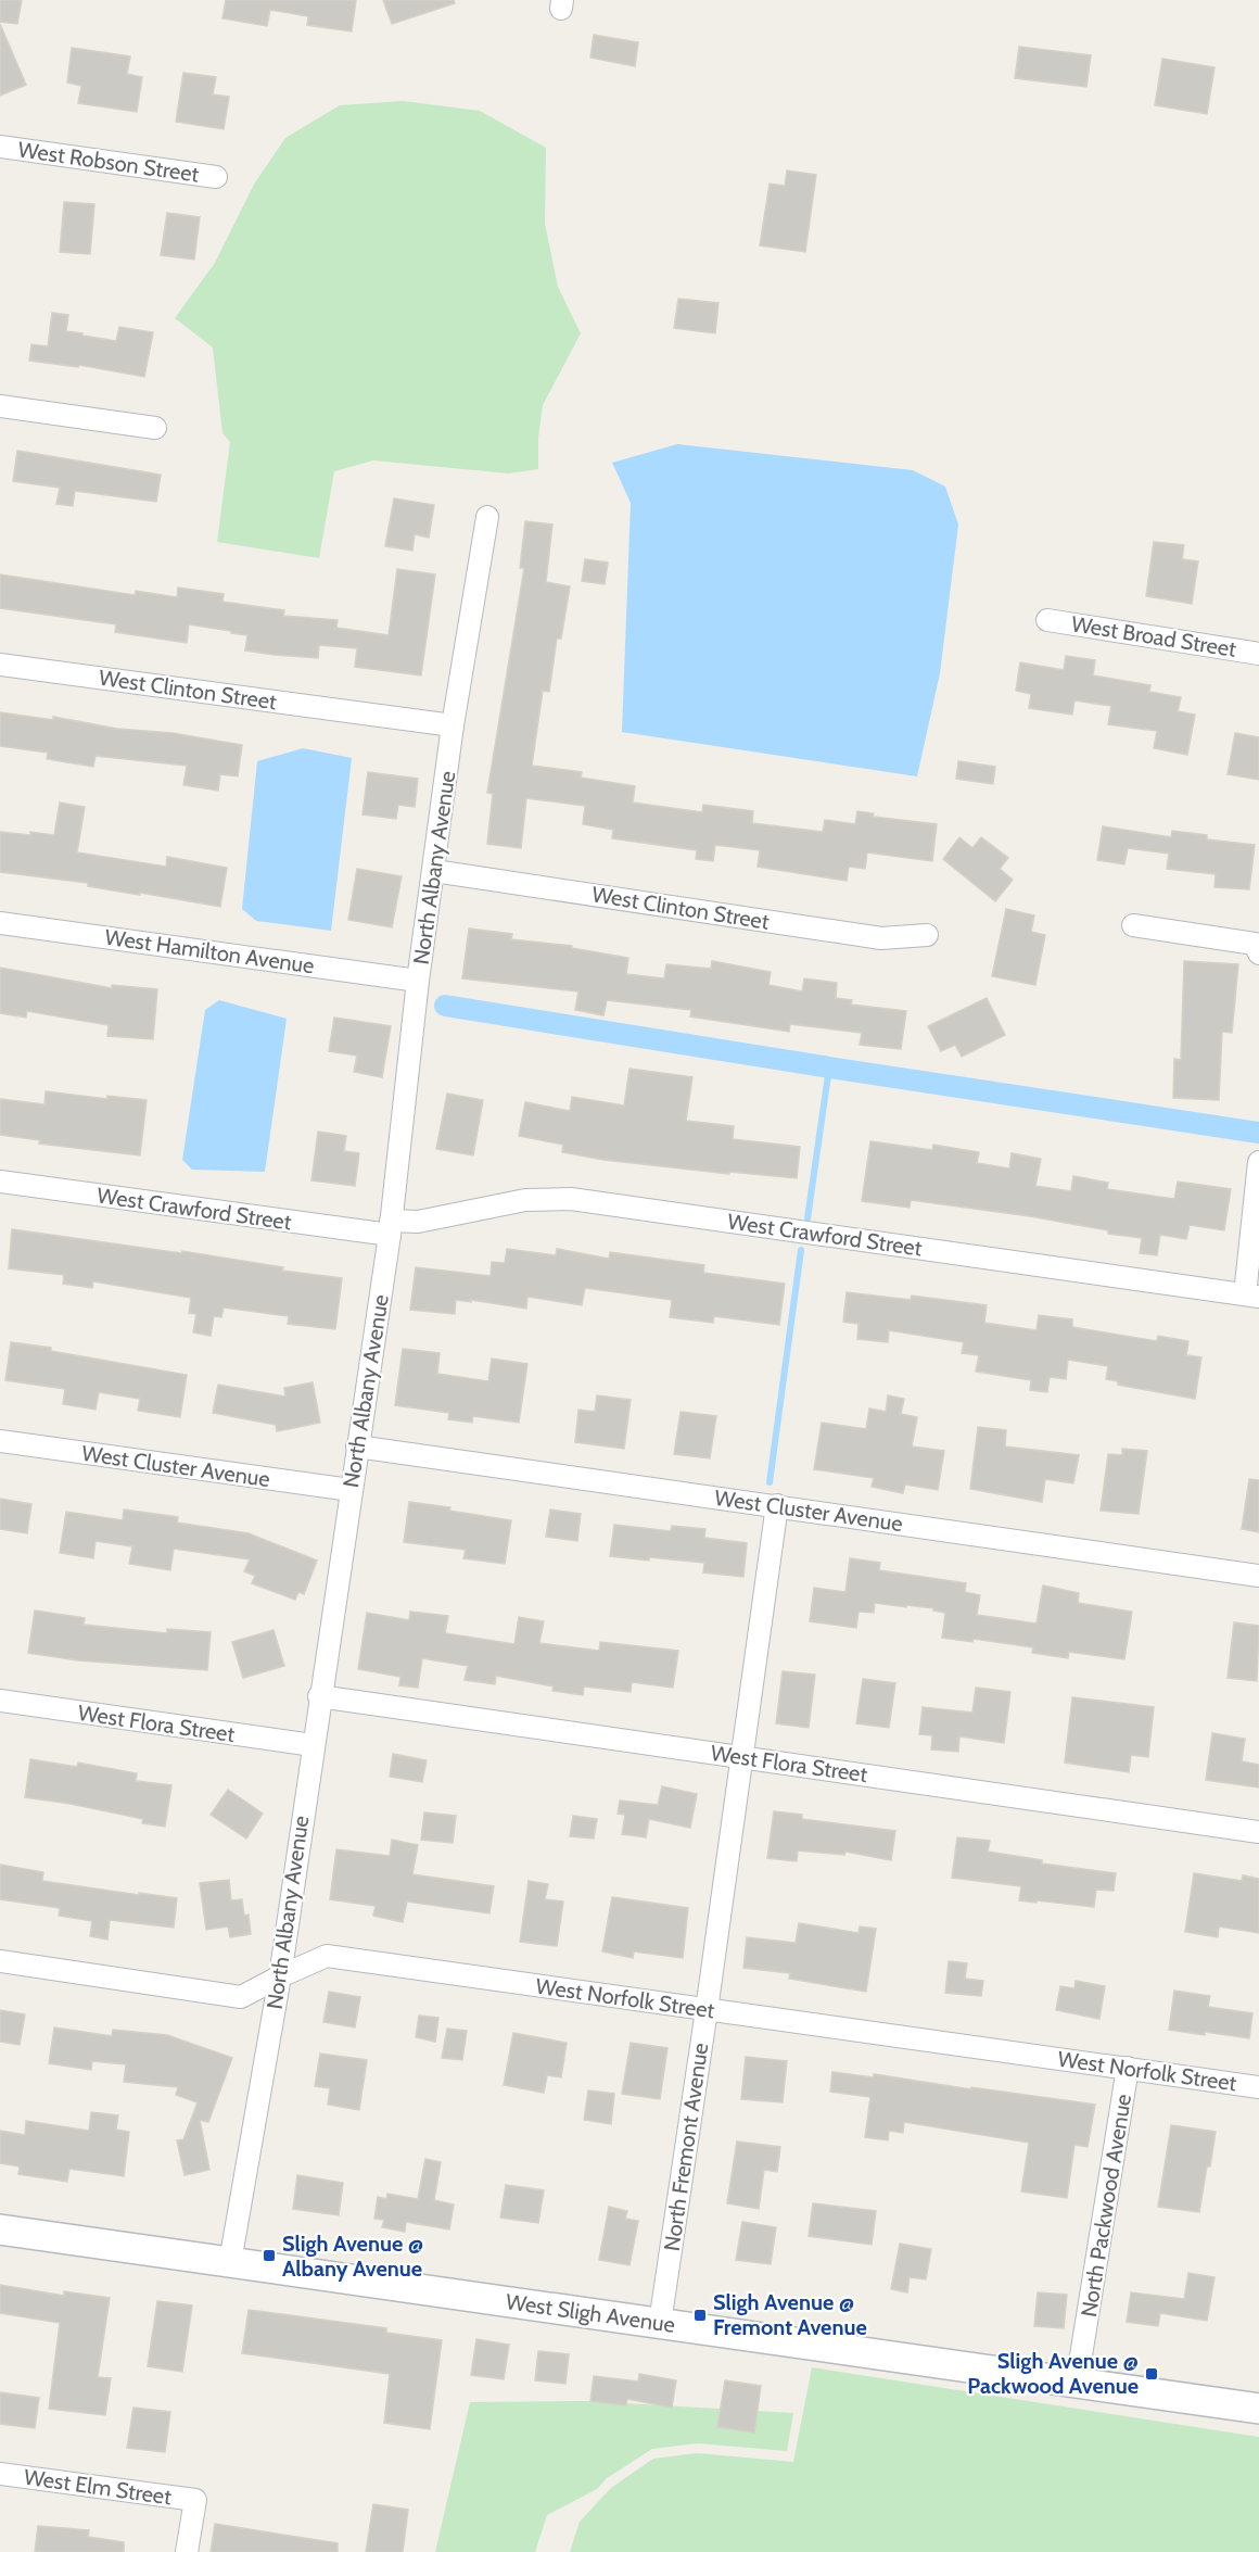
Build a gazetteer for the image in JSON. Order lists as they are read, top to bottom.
{
  "streets": {
    "main road": ["West Sligh Avenue"],
    "street": [
      "West Robson Street",
      "West Broad Street",
      "West Clinton Street",
      "North Albany Avenue",
      "West Hamilton Avenue",
      "West Crawford Street",
      "West Cluster Avenue",
      "West Flora Street",
      "West Norfolk Street",
      "North Fremont Avenue",
      "North Packwood Avenue",
      "West Elm Street"
    ]
  },
  "crossings": [
    ["West Clinton Street", "North Albany Avenue"],
    ["North Albany Avenue", "West Hamilton Avenue"],
    ["North Albany Avenue", "West Crawford Street"],
    ["North Albany Avenue", "West Cluster Avenue"],
    ["North Albany Avenue", "West Flora Street"],
    ["North Albany Avenue", "West Norfolk Street"],
    ["North Albany Avenue", "West Sligh Avenue"],
    ["West Cluster Avenue", "North Fremont Avenue"],
    ["West Flora Street", "North Fremont Avenue"],
    ["West Norfolk Street", "North Fremont Avenue"],
    ["West Norfolk Street", "North Packwood Avenue"],
    ["North Fremont Avenue", "West Sligh Avenue"],
    ["North Packwood Avenue", "West Sligh Avenue"]
  ],
  "places": {
    "transit": ["Sligh Avenue @ Albany Avenue", "Sligh Avenue @ Fremont Avenue", "Sligh Avenue @ Packwood Avenue"]
  }
}
